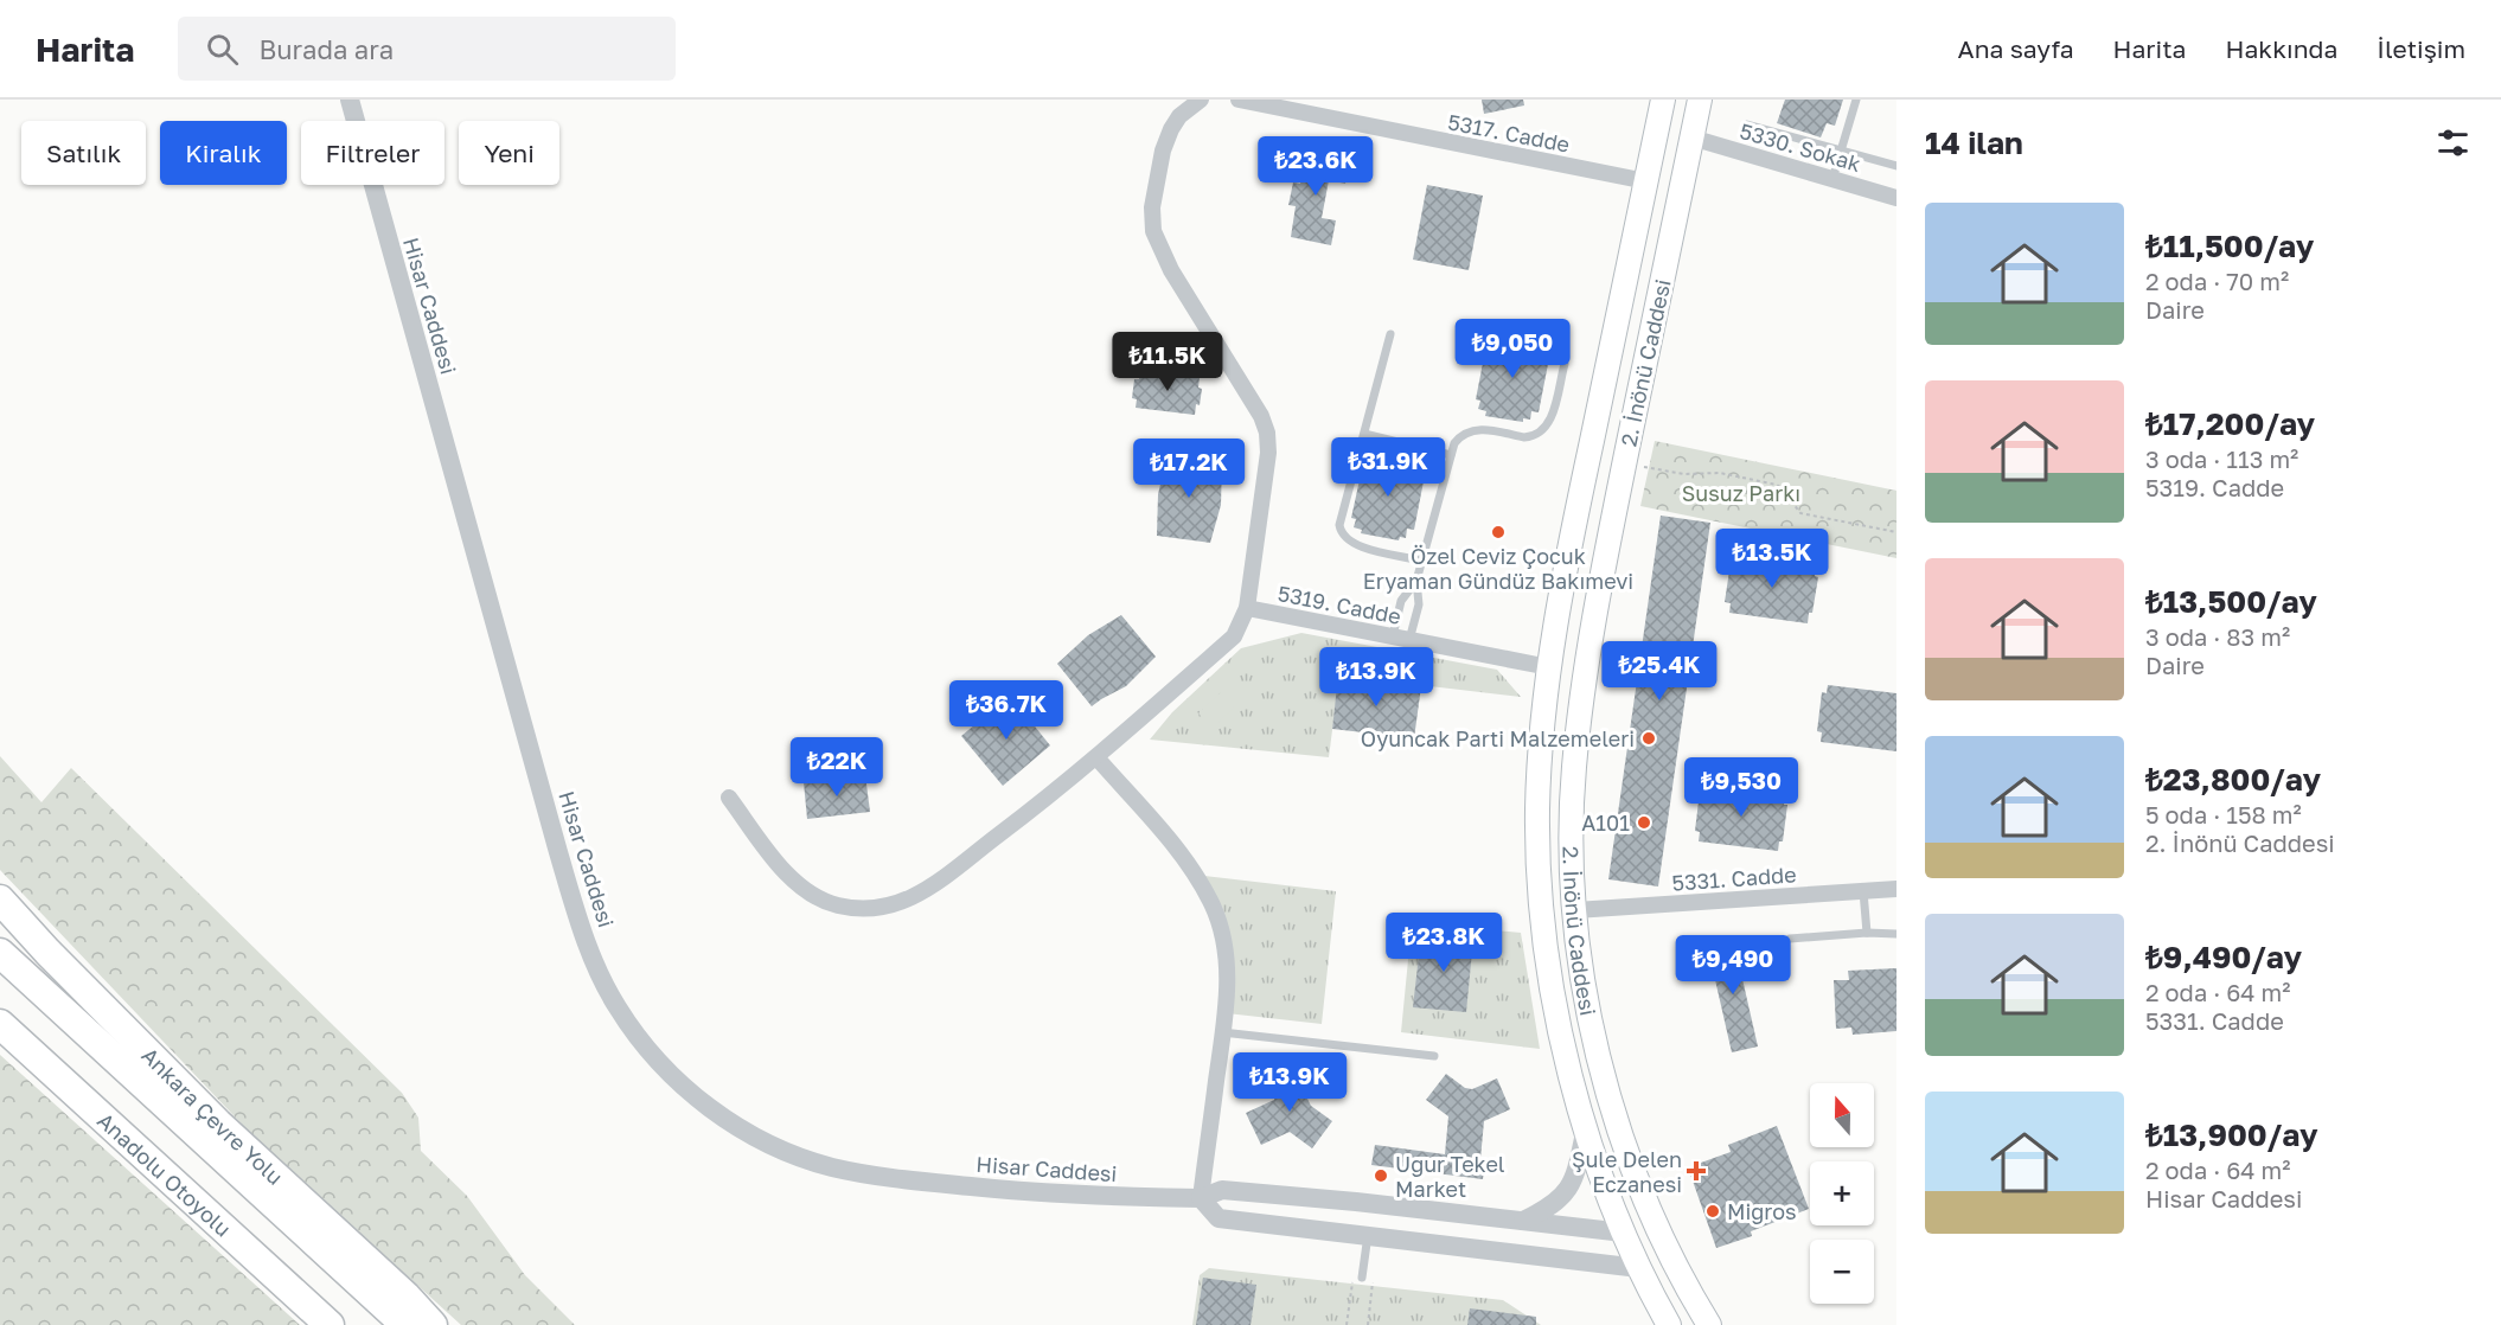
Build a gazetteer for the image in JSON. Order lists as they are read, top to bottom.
{
  "streets": {
    "highway": ["Ankara Çevre Yolu", "Anadolu Otoyolu"],
    "main road": ["2. İnönü Caddesi"],
    "street": [
      "5317. Cadde",
      "5330. Sokak",
      "Hisar Caddesi",
      "5319. Cadde",
      "5331. Cadde"
    ]
  },
  "crossings": [
    ["5317. Cadde", "2. İnönü Caddesi"],
    ["5330. Sokak", "2. İnönü Caddesi"],
    ["Hisar Caddesi", "2. İnönü Caddesi"],
    ["2. İnönü Caddesi", "5319. Cadde"],
    ["2. İnönü Caddesi", "5331. Cadde"]
  ],
  "parks": ["Susuz Parkı"],
  "places": {
    "other": [
      "Özel Ceviz Çocuk Eryaman Gündüz Bakımevi",
      "Oyuncak Parti Malzemeleri",
      "A101",
      "Uğur Tekel Market",
      "Migros"
    ],
    "health": ["Şule Delen Eczanesi"]
  },
  "north": "top",
  "page": {
    "header": "Harita",
    "search": "Burada ara",
    "nav": [
      "Ana sayfa",
      "Harita",
      "Hakkında",
      "İletişim"
    ],
    "heading": "14 ilan",
    "chip": [
      "Satılık",
      "Kiralık",
      "Filtreler",
      "Yeni"
    ],
    "price": [
      "₺23.6K",
      "₺9,050",
      "₺11.5K",
      "₺31.9K",
      "₺17.2K",
      "₺13.5K",
      "₺25.4K",
      "₺13.9K",
      "₺36.7K",
      "₺22K",
      "₺9,530",
      "₺23.8K",
      "₺9,490",
      "₺13.9K"
    ],
    "list": [
      {
        "name": "₺11,500/ay",
        "note": "2 oda · 70 m² · Daire"
      },
      {
        "name": "₺17,200/ay",
        "note": "3 oda · 113 m² · 5319. Cadde"
      },
      {
        "name": "₺13,500/ay",
        "note": "3 oda · 83 m² · Daire"
      },
      {
        "name": "₺23,800/ay",
        "note": "5 oda · 158 m² · 2. İnönü Caddesi"
      },
      {
        "name": "₺9,490/ay",
        "note": "2 oda · 64 m² · 5331. Cadde"
      },
      {
        "name": "₺13,900/ay",
        "note": "2 oda · 64 m² · Hisar Caddesi"
      }
    ],
    "map_buttons": ["+", "−"]
  }
}
